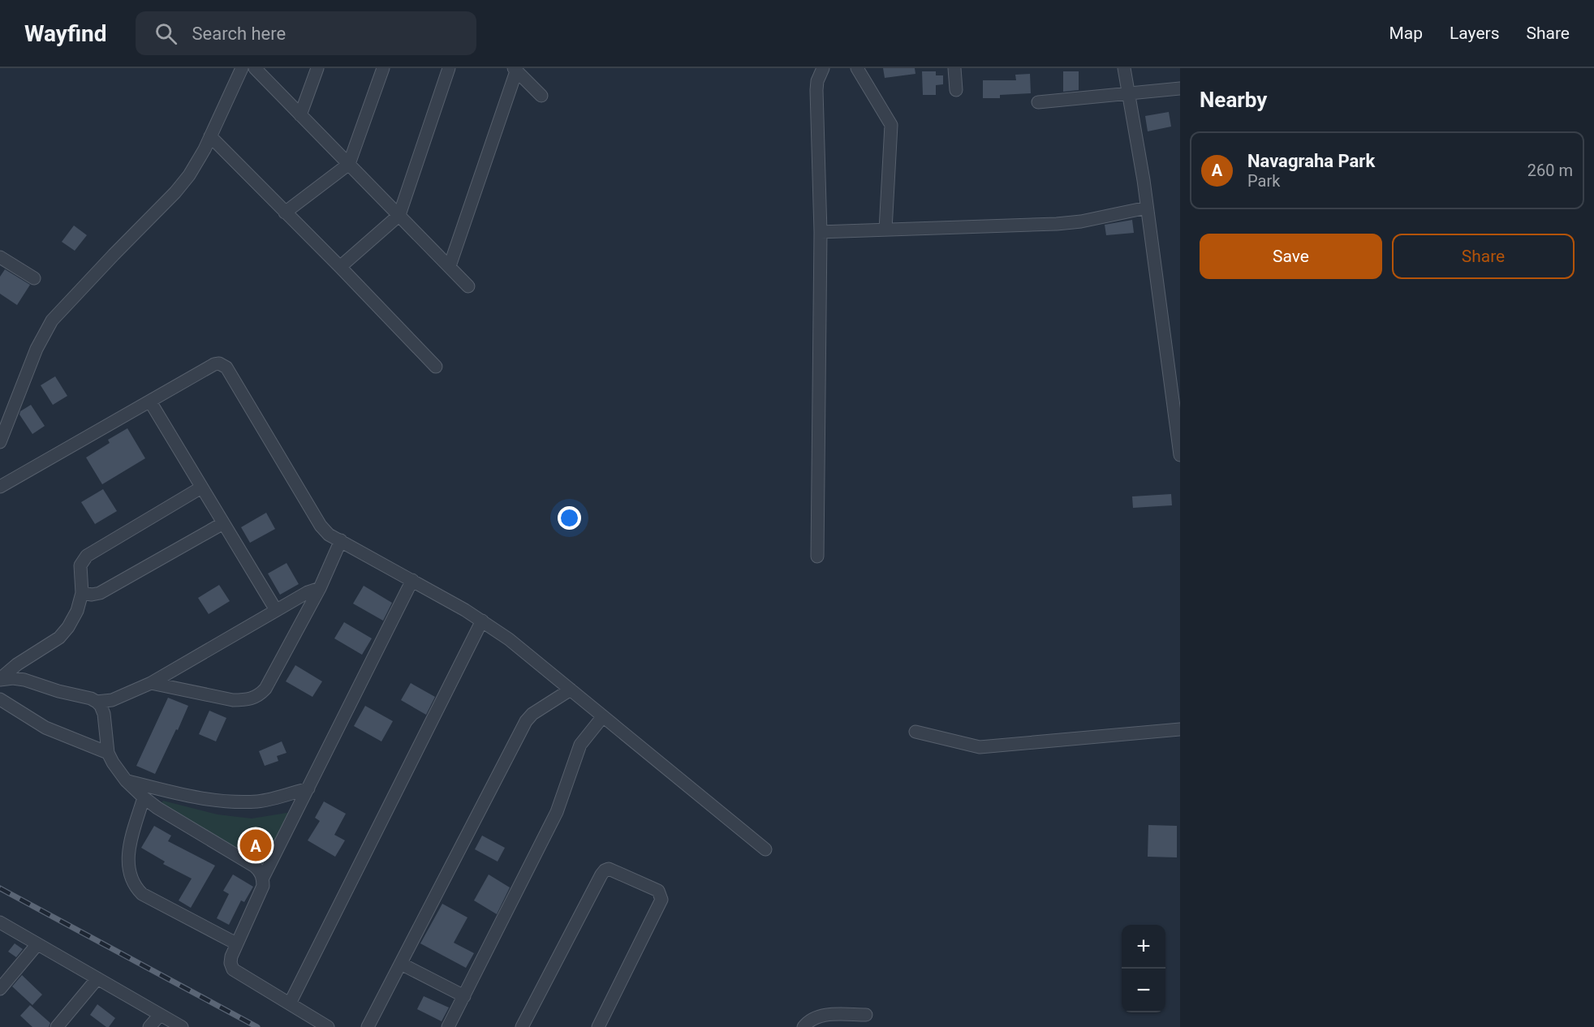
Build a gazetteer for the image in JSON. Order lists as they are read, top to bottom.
{
  "page": {
    "header": "Wayfind",
    "search": "Search here",
    "nav": ["Map", "Layers", "Share"],
    "heading": "Nearby",
    "list": [
      {
        "mark": "A",
        "name": "Navagraha Park",
        "note": "Park",
        "value": "260 m"
      }
    ],
    "buttons": ["Save", "Share"],
    "pins": "A",
    "map_buttons": ["+", "−"]
  }
}
